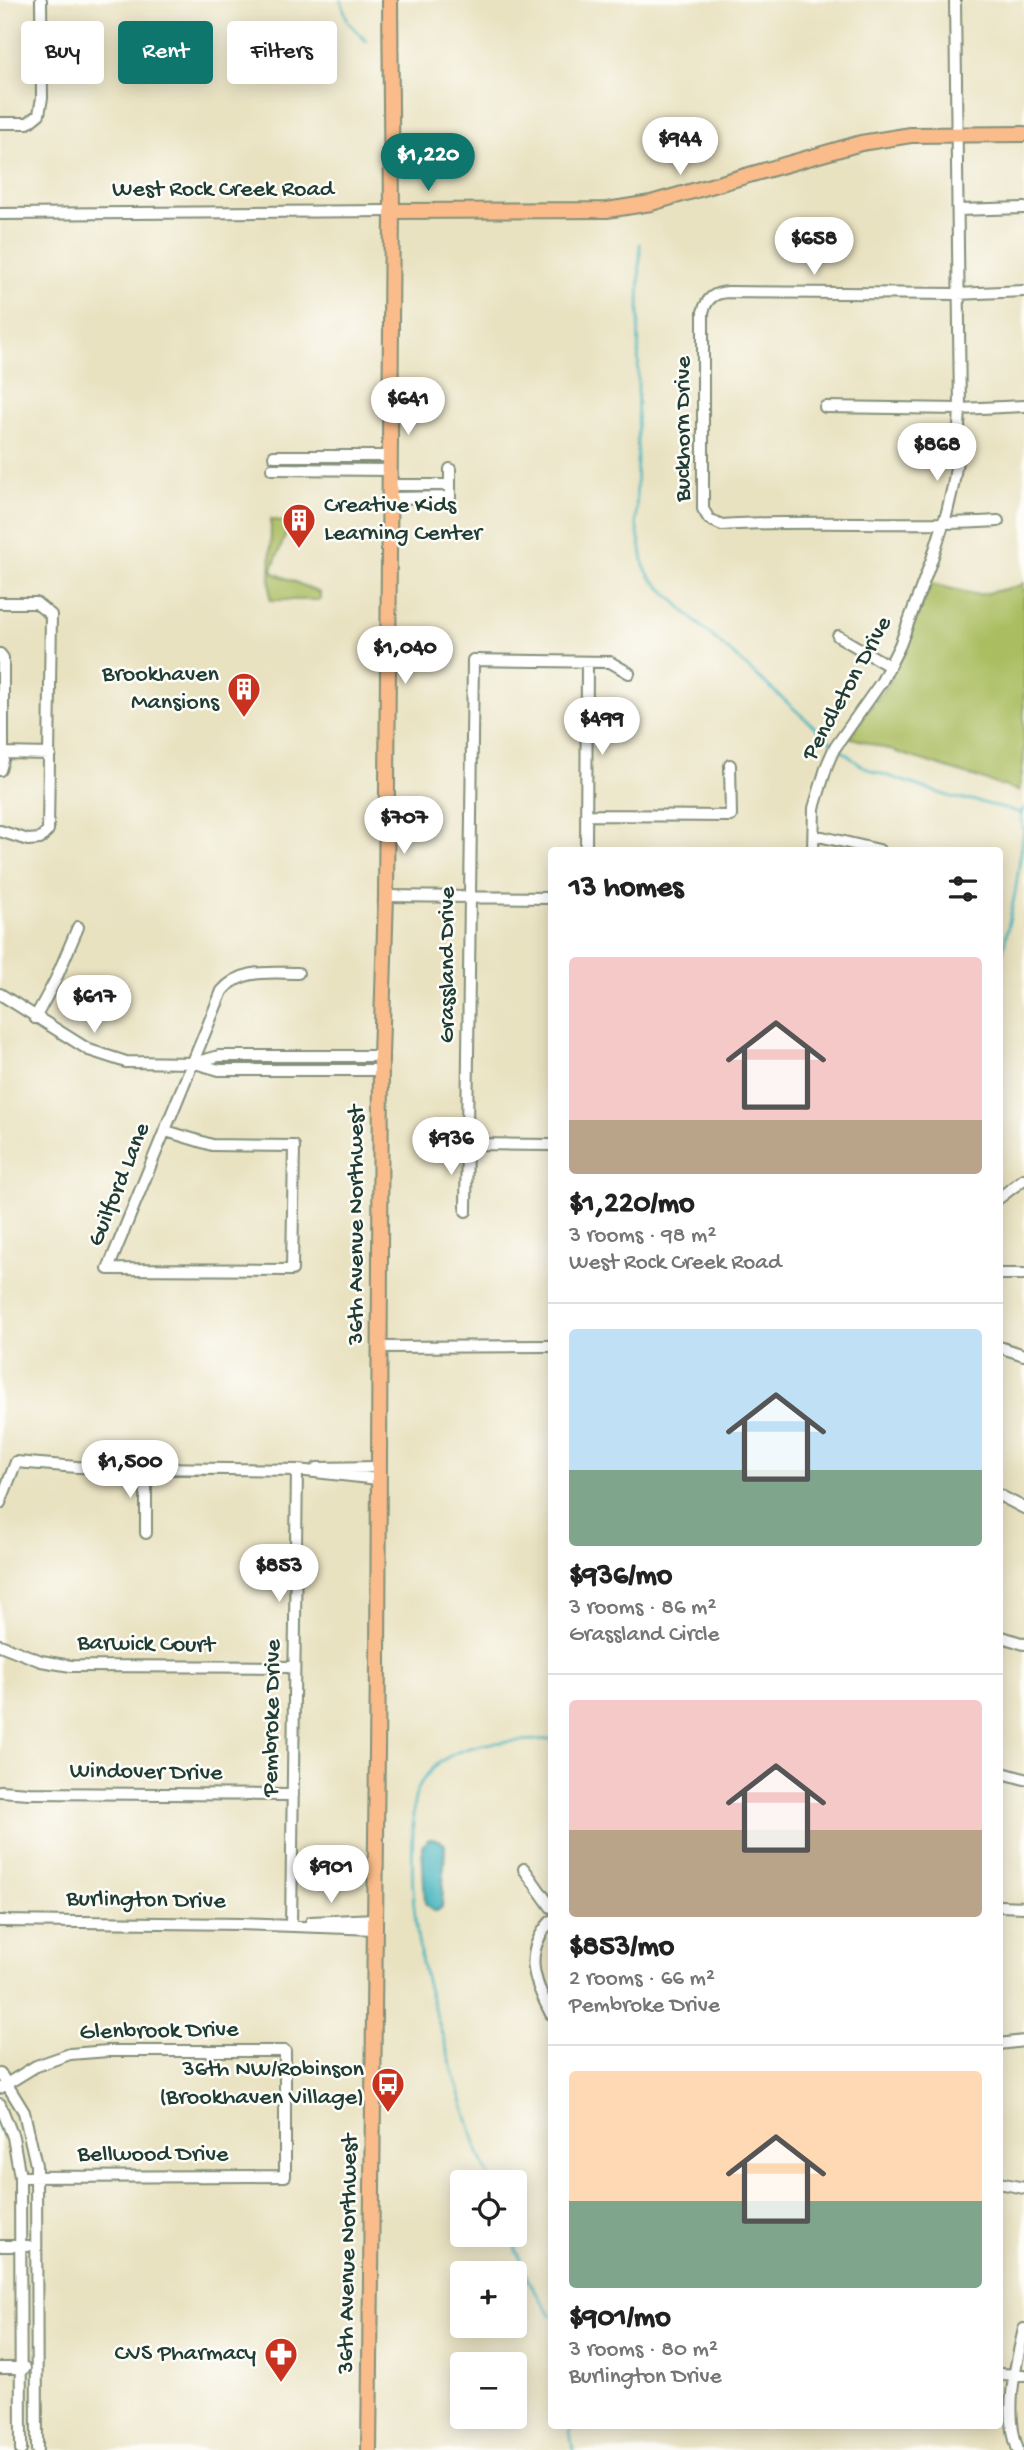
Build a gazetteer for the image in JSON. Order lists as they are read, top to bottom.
{
  "streets": {
    "main road": ["West Rock Creek Road", "36th Avenue Northwest"],
    "street": [
      "Buckhorn Drive",
      "Pendleton Drive",
      "Grassland Drive",
      "Guilford Lane",
      "Barwick Court",
      "Pembroke Drive",
      "Windover Drive",
      "Burlington Drive",
      "Glenbrook Drive",
      "Bellwood Drive"
    ]
  },
  "crossings": [
    ["West Rock Creek Road", "Pendleton Drive"],
    ["West Rock Creek Road", "36th Avenue Northwest"],
    ["Buckhorn Drive", "Pendleton Drive"],
    ["36th Avenue Northwest", "Burlington Drive"],
    ["Barwick Court", "Pembroke Drive"],
    ["Pembroke Drive", "Windover Drive"],
    ["Pembroke Drive", "Burlington Drive"],
    ["Glenbrook Drive", "Bellwood Drive"]
  ],
  "places": {
    "building": ["Creative Kids Learning Center", "Brookhaven Mansions"],
    "bus stop": ["36th NW/Robinson (Brookhaven Village)"],
    "pharmacy": ["CVS Pharmacy"]
  },
  "page": {
    "chip": ["Buy", "Rent", "Filters"],
    "price": [
      "$944",
      "$1,220",
      "$658",
      "$641",
      "$868",
      "$1,040",
      "$499",
      "$707",
      "$617",
      "$936",
      "$1,500",
      "$853",
      "$901"
    ],
    "heading": "13 homes",
    "list": [
      {
        "name": "$1,220/mo",
        "note": "3 rooms · 98 m² · West Rock Creek Road"
      },
      {
        "name": "$936/mo",
        "note": "3 rooms · 86 m² · Grassland Circle"
      },
      {
        "name": "$853/mo",
        "note": "2 rooms · 66 m² · Pembroke Drive"
      },
      {
        "name": "$901/mo",
        "note": "3 rooms · 80 m² · Burlington Drive"
      }
    ],
    "map_buttons": ["+", "−"]
  }
}
